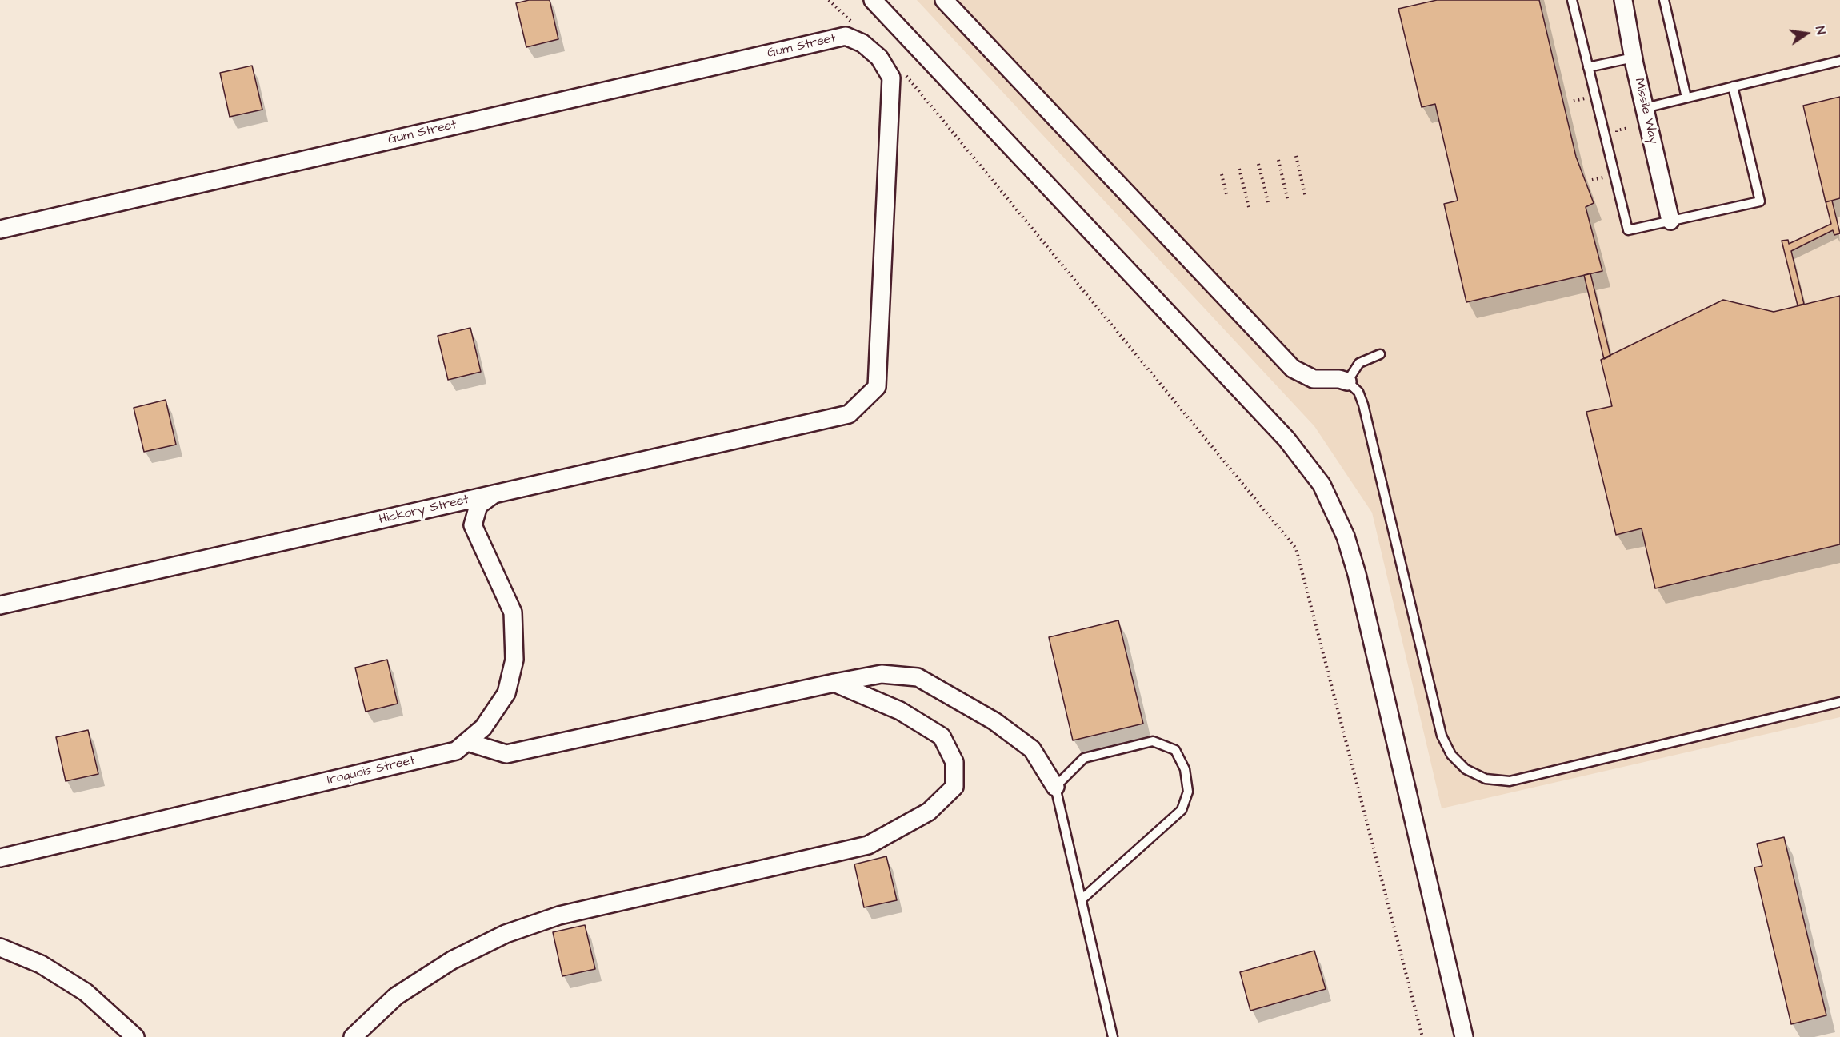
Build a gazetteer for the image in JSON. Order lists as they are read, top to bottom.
{
  "streets": {
    "street": [
      "Gum Street",
      "Missile Way",
      "Hickory Street",
      "Iroquois Street"
    ]
  },
  "crossings": [
    ["Gum Street", "Hickory Street"],
    ["Hickory Street", "Iroquois Street"]
  ],
  "north": "right"
}
